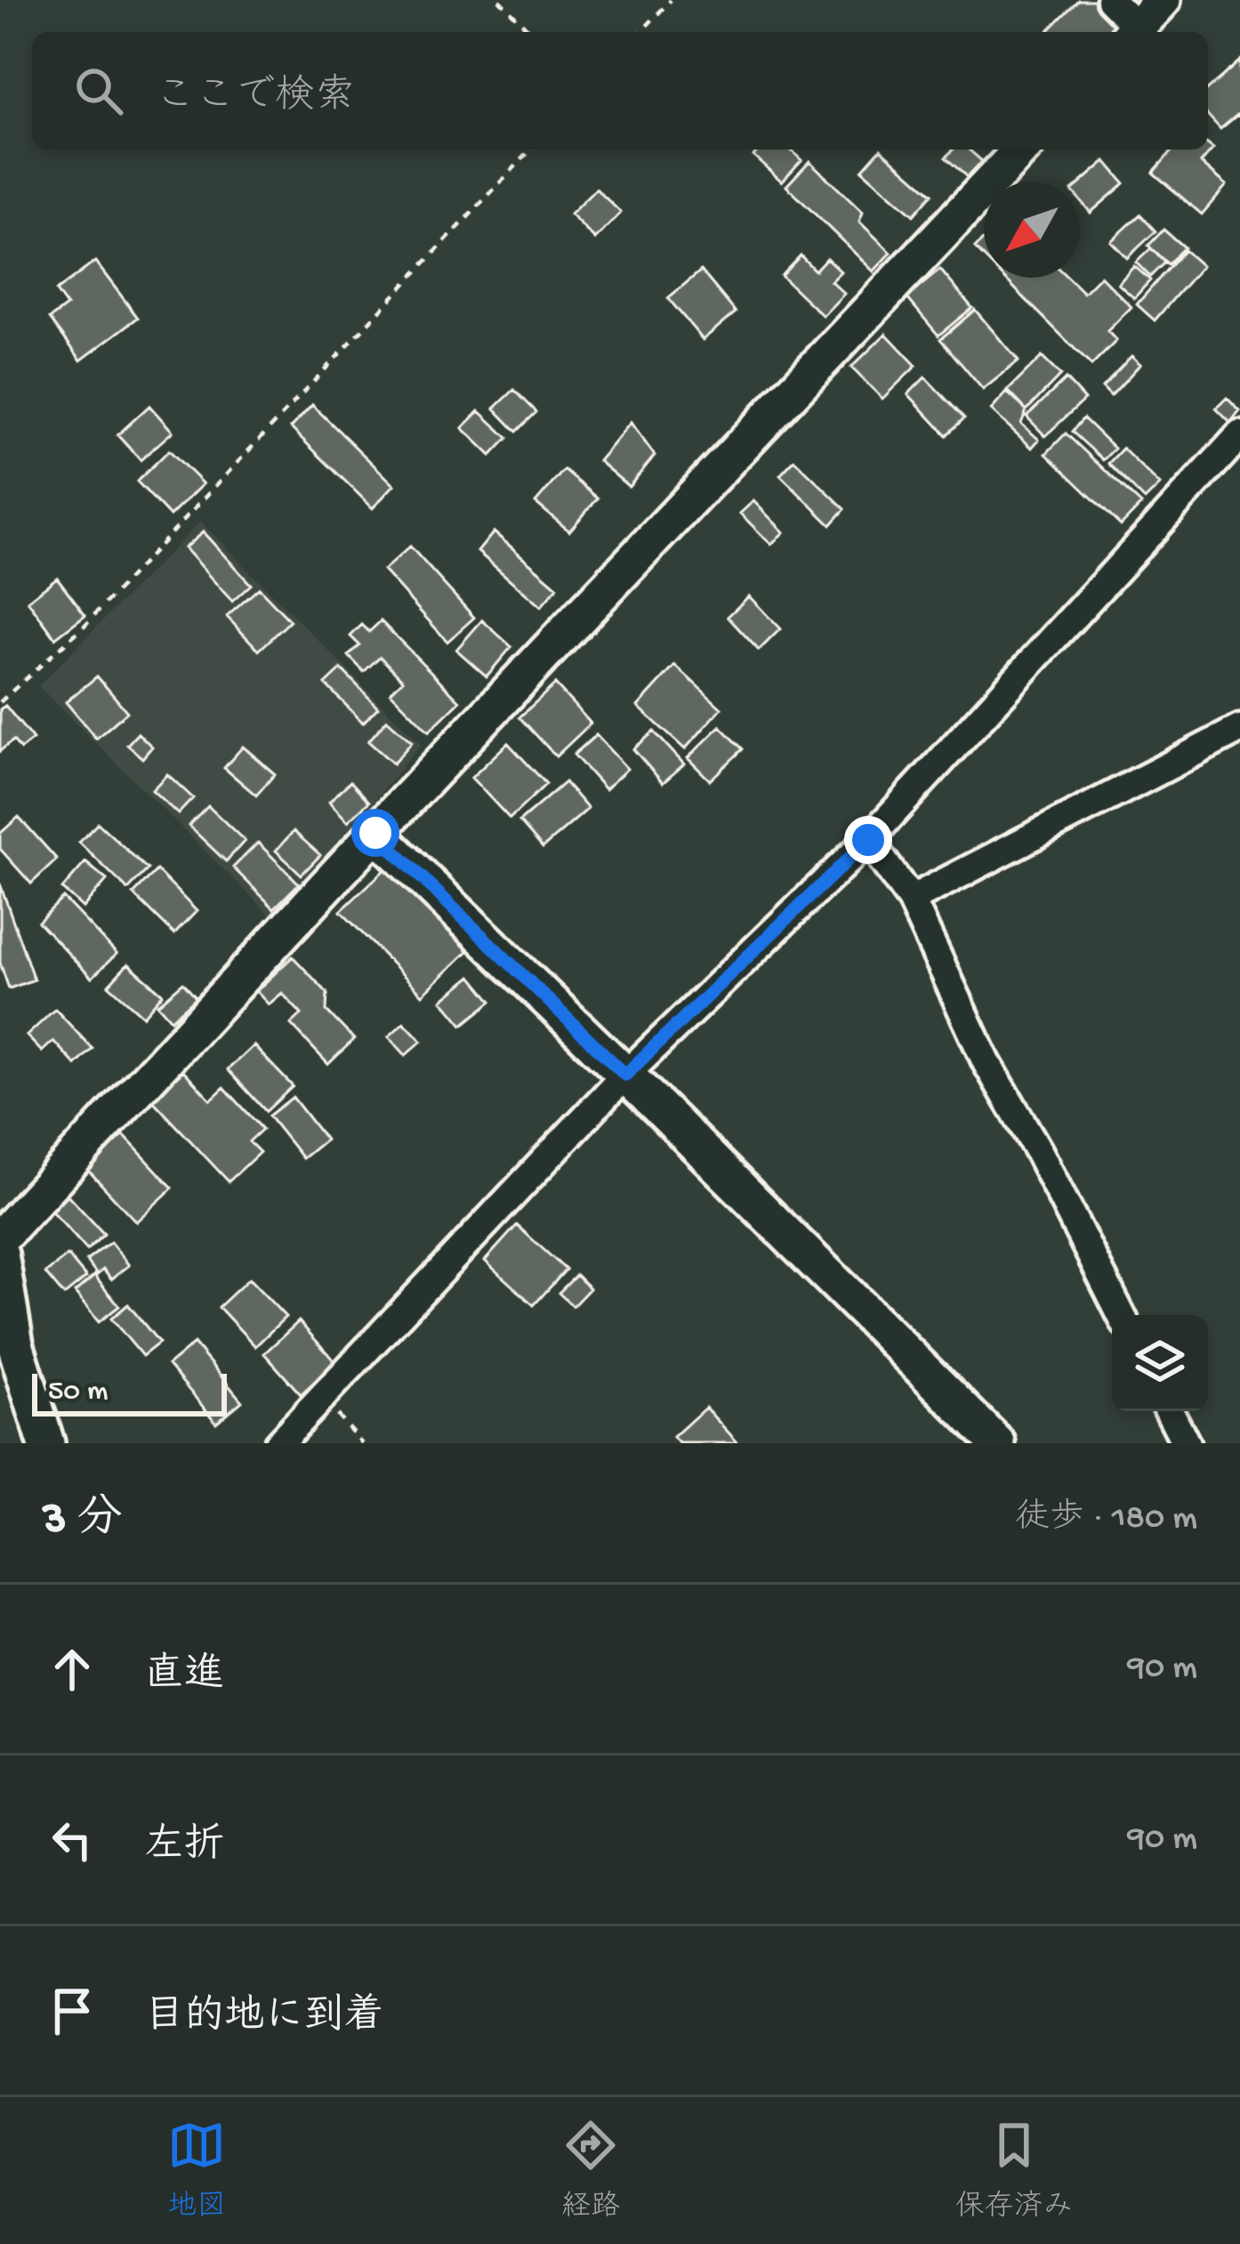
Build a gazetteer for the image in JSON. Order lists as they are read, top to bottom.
{
  "scale_bar": "50 m",
  "north": "bottom left",
  "page": {
    "search": "ここで検索",
    "scale": "50 m",
    "heading": ["3 分", "徒歩 · 180 m"],
    "list": [
      ["直進", "90 m"],
      ["左折", "90 m"],
      "目的地に到着"
    ],
    "nav": ["地図", "経路", "保存済み"]
  }
}
